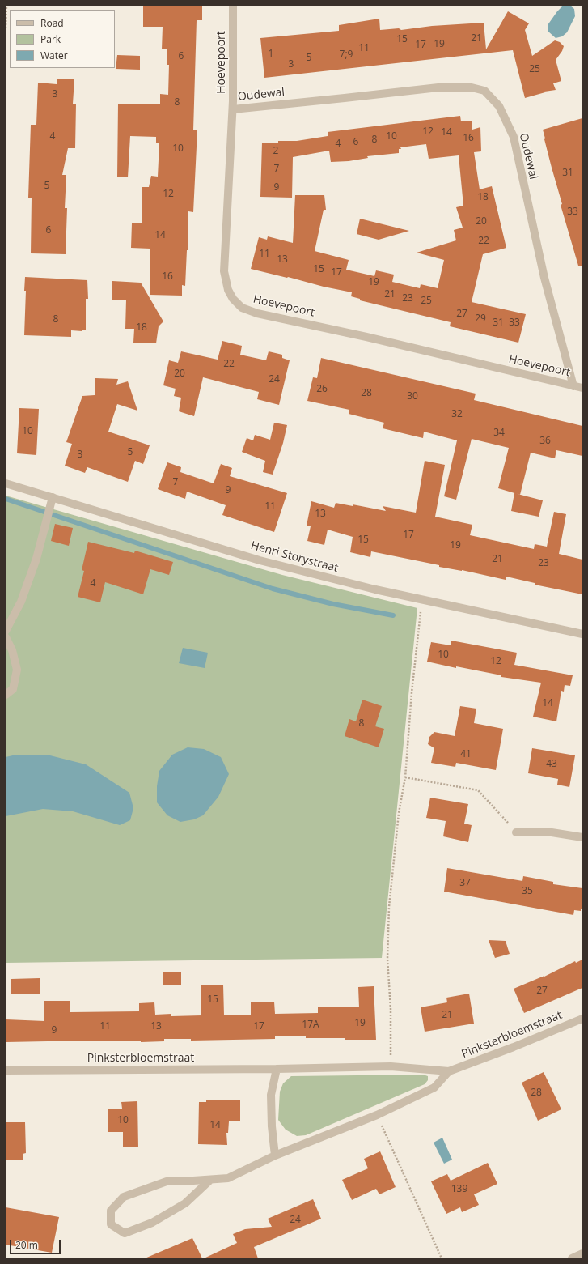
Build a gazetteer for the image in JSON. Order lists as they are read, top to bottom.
{
  "streets": {
    "street": [
      "Hoevepoort",
      "Oudewal",
      "Henri Storystraat",
      "Pinksterbloemstraat"
    ]
  },
  "crossings": [
    ["Hoevepoort", "Oudewal"]
  ],
  "house_numbers": [
    "21",
    "15",
    "19",
    "17",
    "11",
    "1",
    "7;9",
    "6",
    "5",
    "3",
    "25",
    "3",
    "8",
    "12",
    "14",
    "4",
    "10",
    "16",
    "8",
    "6",
    "4",
    "10",
    "2",
    "7",
    "31",
    "5",
    "9",
    "12",
    "18",
    "33",
    "20",
    "6",
    "14",
    "22",
    "11",
    "13",
    "15",
    "17",
    "16",
    "19",
    "21",
    "23",
    "25",
    "27",
    "29",
    "8",
    "31",
    "33",
    "18",
    "22",
    "20",
    "24",
    "26",
    "28",
    "30",
    "32",
    "10",
    "34",
    "36",
    "5",
    "3",
    "7",
    "9",
    "11",
    "13",
    "17",
    "15",
    "19",
    "21",
    "23",
    "4",
    "10",
    "12",
    "14",
    "8",
    "41",
    "43",
    "37",
    "35",
    "27",
    "15",
    "21",
    "19",
    "17A",
    "11",
    "13",
    "17",
    "9",
    "28",
    "10",
    "14",
    "139",
    "24"
  ],
  "legend": ["Road", "Park", "Water"],
  "scale_bar": "20 m"
}
